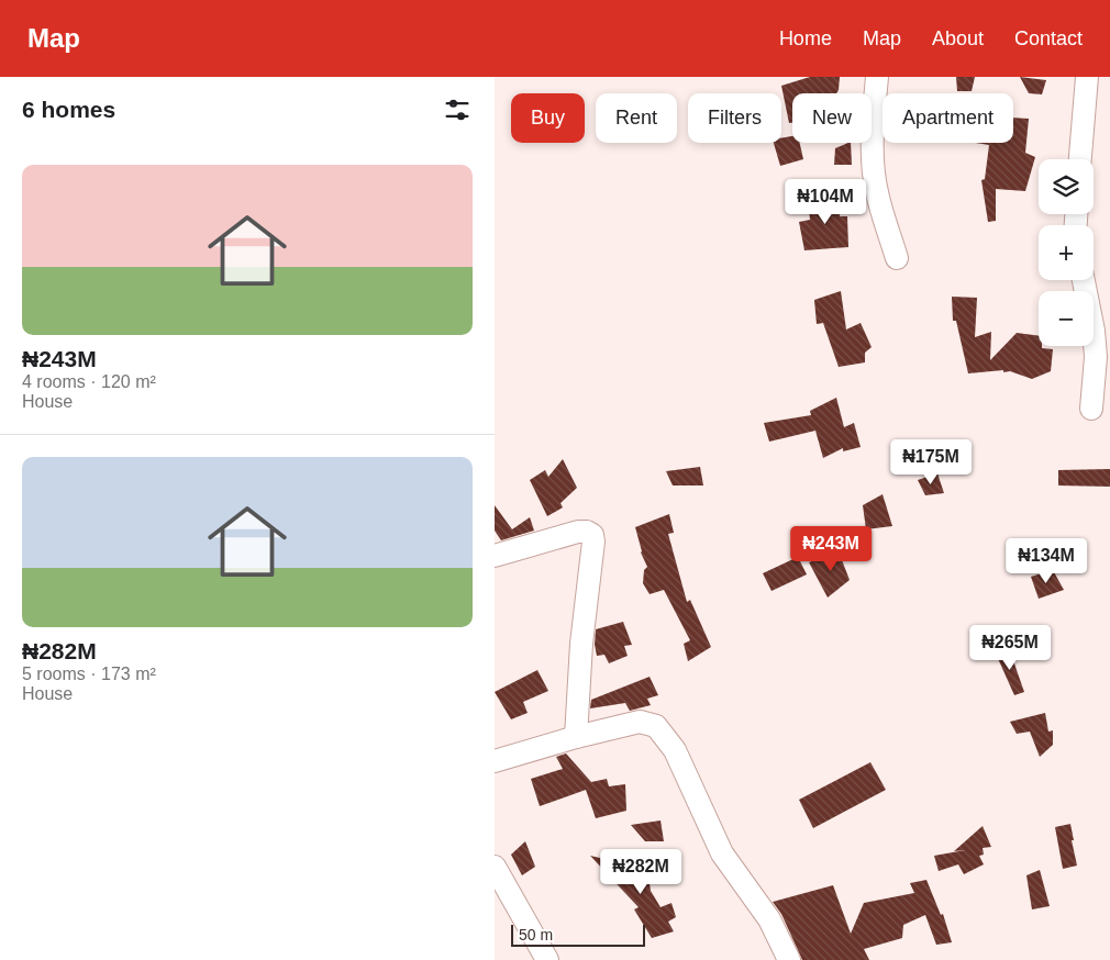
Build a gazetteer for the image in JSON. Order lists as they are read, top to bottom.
{
  "scale_bar": "50 m",
  "page": {
    "header": "Map",
    "nav": [
      "Home",
      "Map",
      "About",
      "Contact"
    ],
    "heading": "6 homes",
    "chip": [
      "Buy",
      "Rent",
      "Filters",
      "New",
      "Apartment"
    ],
    "list": [
      {
        "name": "₦243M",
        "note": "4 rooms · 120 m² · House"
      },
      {
        "name": "₦282M",
        "note": "5 rooms · 173 m² · House"
      }
    ],
    "map_buttons": ["+", "−"],
    "price": [
      "₦104M",
      "₦175M",
      "₦243M",
      "₦134M",
      "₦265M",
      "₦282M"
    ],
    "scale": "50 m"
  }
}
